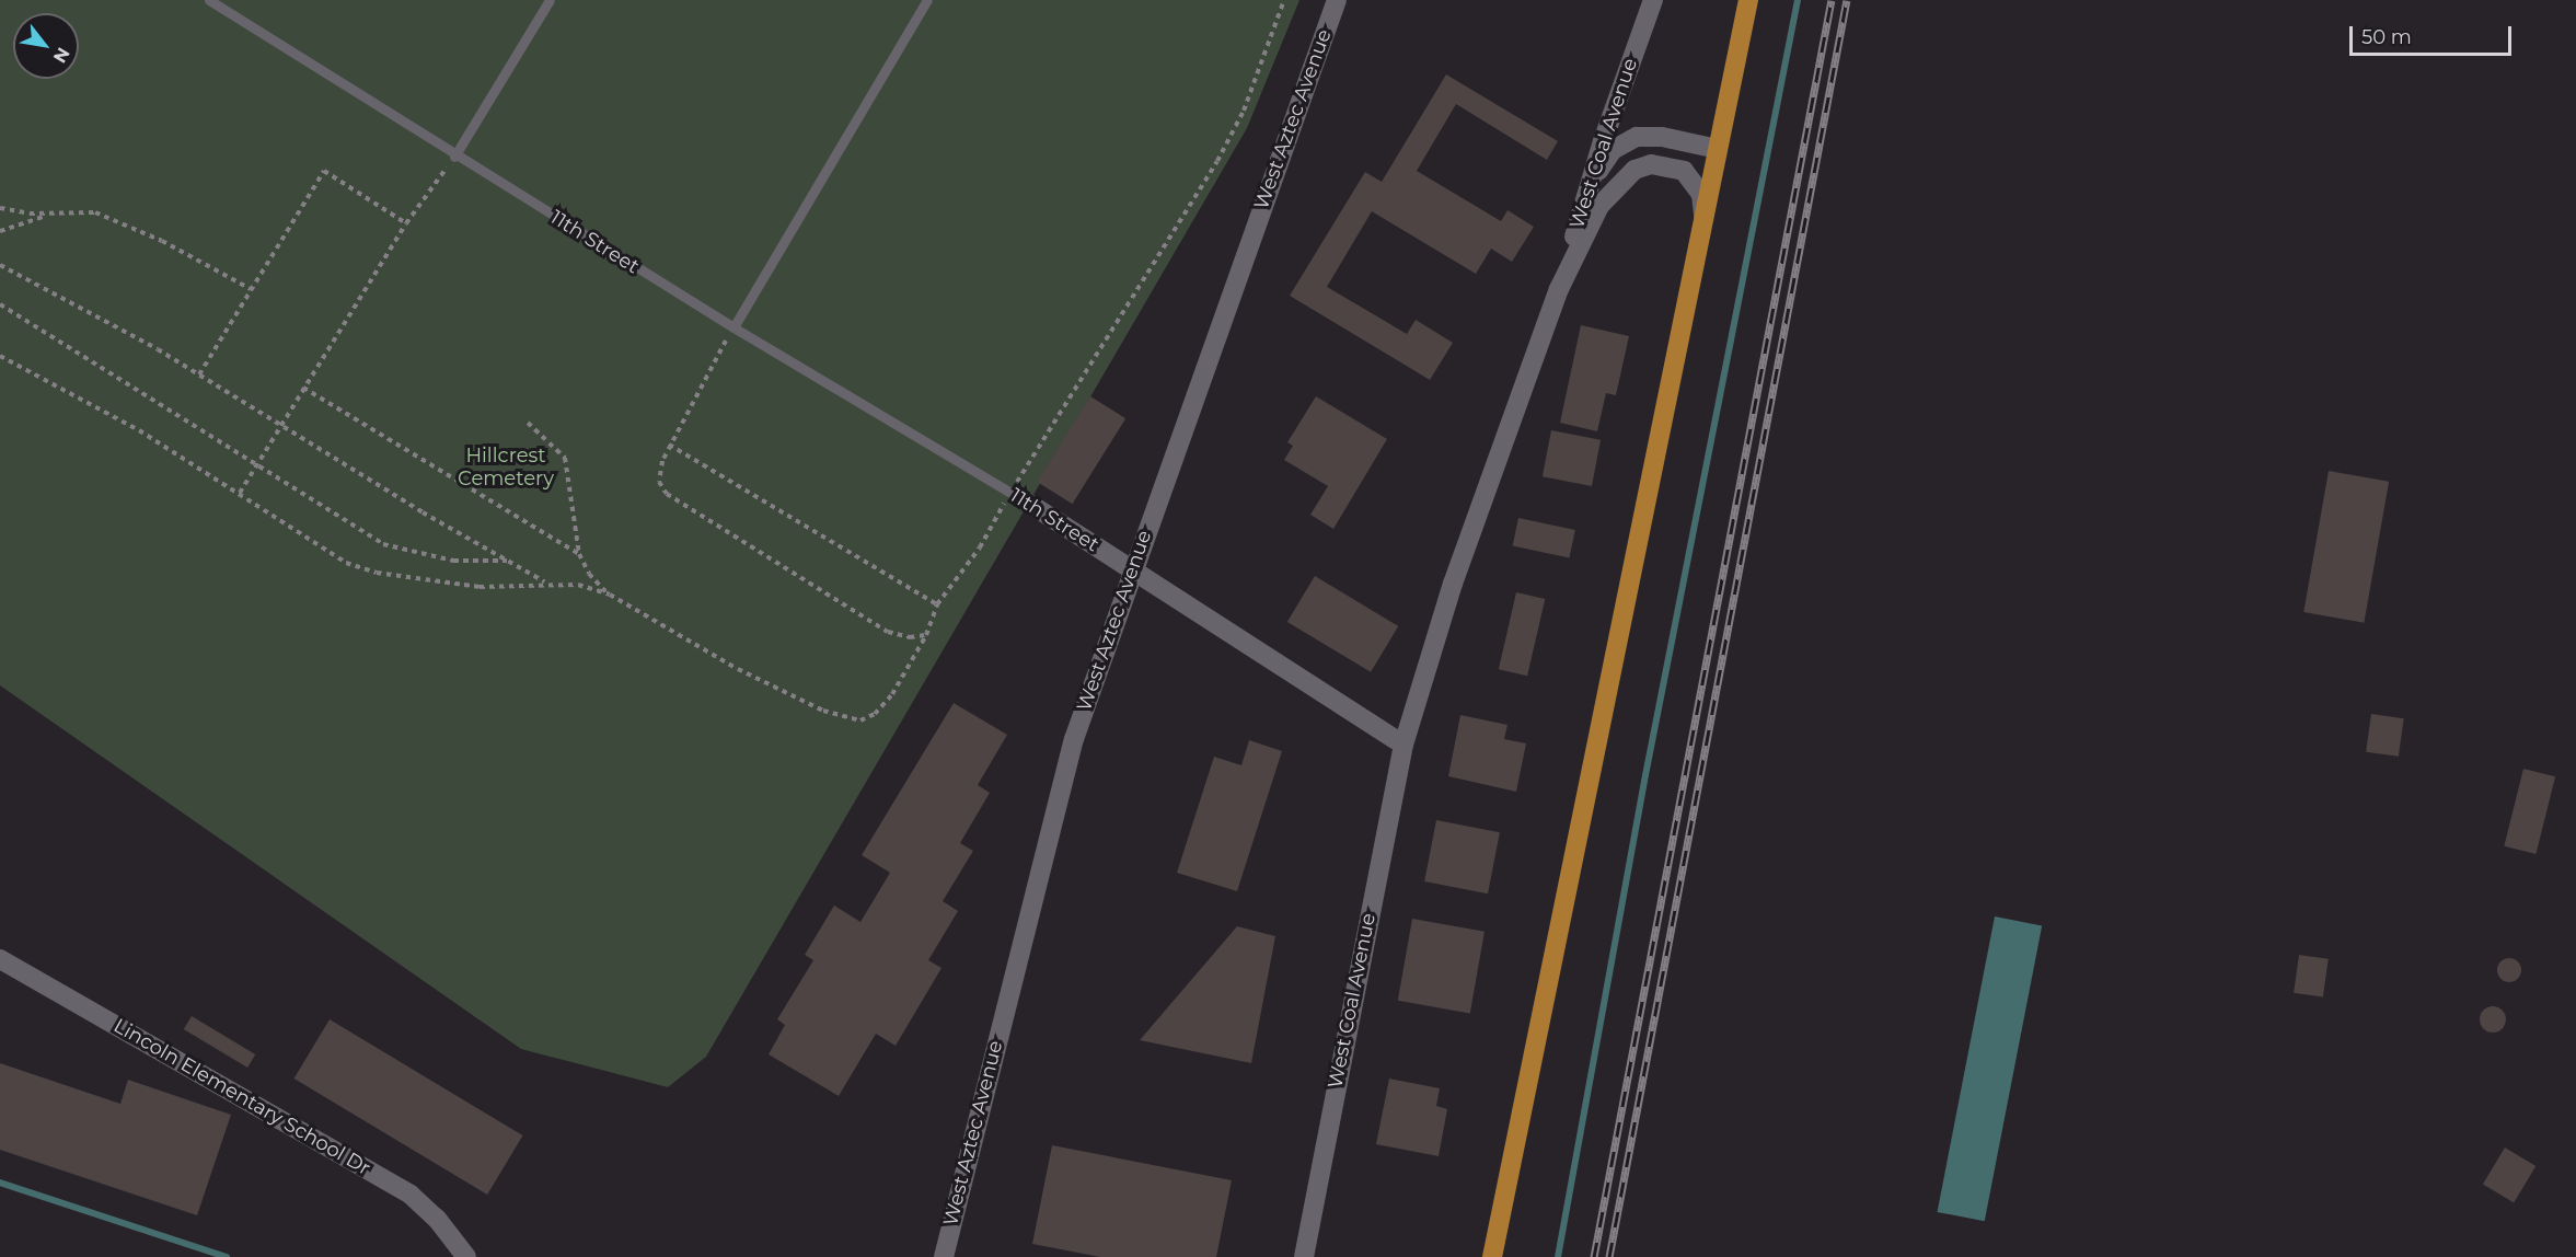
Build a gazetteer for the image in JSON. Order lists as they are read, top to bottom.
{
  "streets": {
    "street": [
      "West Aztec Avenue",
      "West Coal Avenue",
      "11th Street",
      "Lincoln Elementary School Dr"
    ]
  },
  "crossings": [
    ["West Aztec Avenue", "11th Street"],
    ["West Coal Avenue", "11th Street"]
  ],
  "parks": ["Hillcrest Cemetery"],
  "scale_bar": "50 m",
  "north": "bottom right"
}
